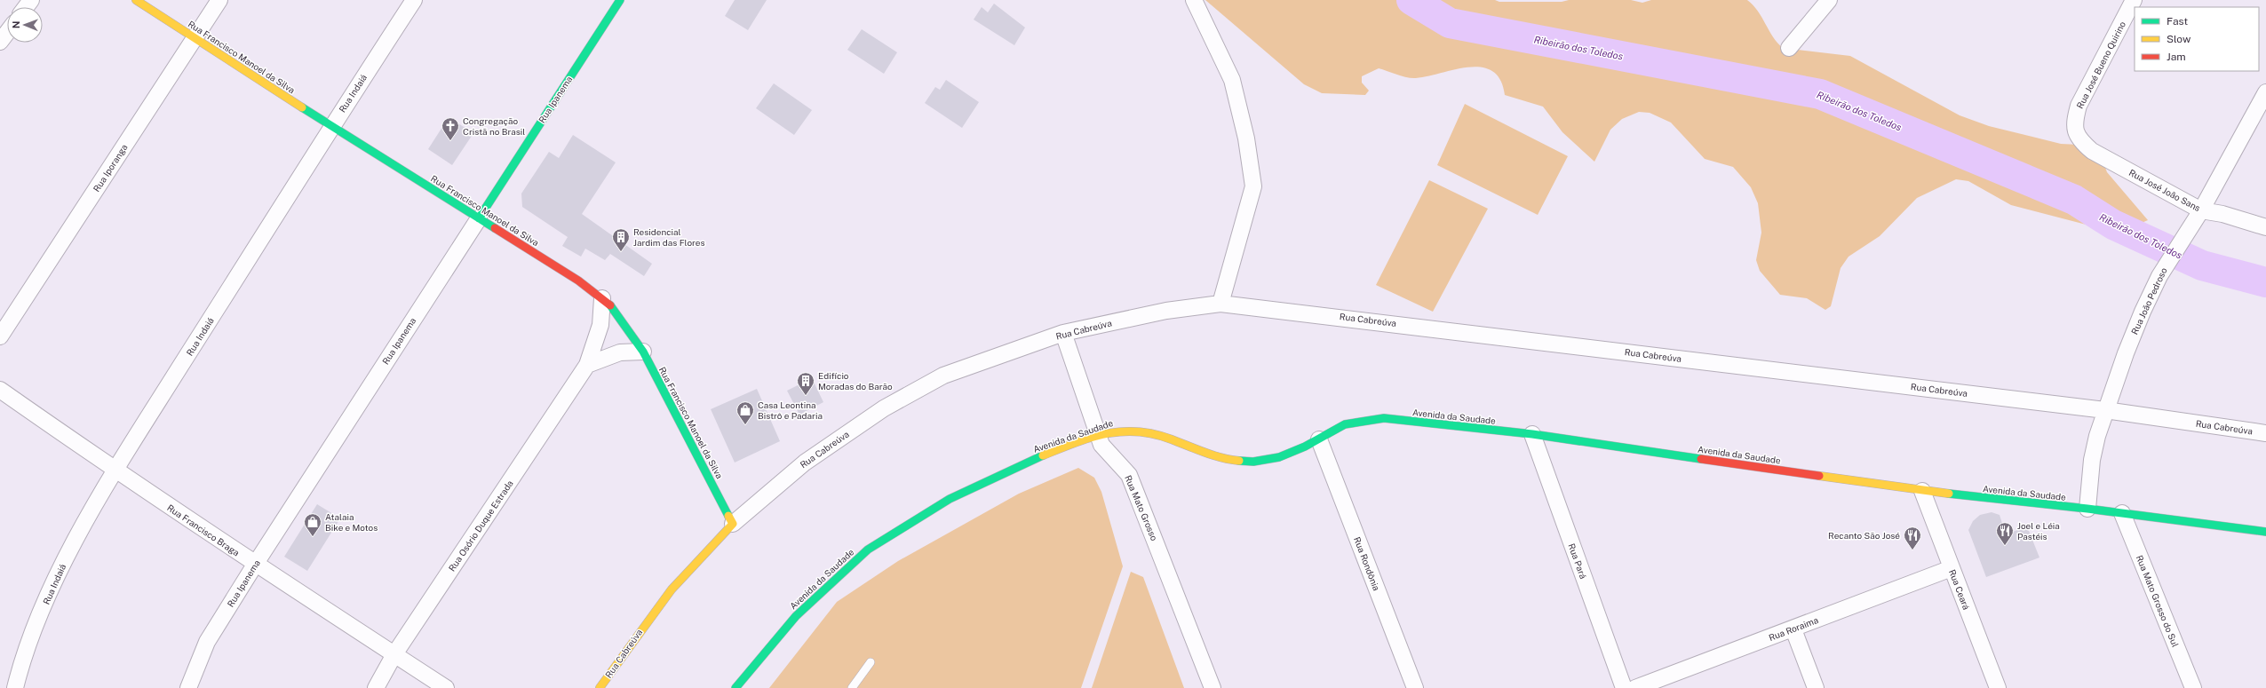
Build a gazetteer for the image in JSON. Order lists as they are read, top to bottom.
{
  "streets": {
    "street": [
      "Rua Francisco Manoel da Silva",
      "Rua José Bueno Quirino",
      "Rua Indaiá",
      "Rua Ipanema",
      "Rua Iporanga",
      "Rua José João Sans",
      "Rua João Pedroso",
      "Rua Cabreúva",
      "Avenida da Saudade",
      "Rua Mato Grosso",
      "Rua Osório Duque Estrada",
      "Rua Francisco Braga",
      "Rua Pará",
      "Rua Rondônia",
      "Rua Ceará",
      "Rua Mato Grosso do Sul",
      "Rua Roraima"
    ]
  },
  "crossings": [
    ["Rua Francisco Manoel da Silva", "Rua Indaiá"],
    ["Rua Francisco Manoel da Silva", "Rua Ipanema"],
    ["Rua Francisco Manoel da Silva", "Rua Iporanga"],
    ["Rua Francisco Manoel da Silva", "Rua Cabreúva"],
    ["Rua Francisco Manoel da Silva", "Rua Osório Duque Estrada"],
    ["Rua José Bueno Quirino", "Rua José João Sans"],
    ["Rua Indaiá", "Rua Francisco Braga"],
    ["Rua Ipanema", "Rua Francisco Braga"],
    ["Rua José João Sans", "Rua João Pedroso"],
    ["Rua João Pedroso", "Rua Cabreúva"],
    ["Rua João Pedroso", "Avenida da Saudade"],
    ["Rua Cabreúva", "Rua Mato Grosso"],
    ["Avenida da Saudade", "Rua Mato Grosso"],
    ["Avenida da Saudade", "Rua Pará"],
    ["Avenida da Saudade", "Rua Rondônia"],
    ["Avenida da Saudade", "Rua Ceará"],
    ["Avenida da Saudade", "Rua Mato Grosso do Sul"],
    ["Rua Osório Duque Estrada", "Rua Francisco Braga"],
    ["Rua Ceará", "Rua Roraima"]
  ],
  "water": ["Ribeirão dos Toledos"],
  "places": {
    "church": ["Congregação Cristã no Brasil"],
    "building": ["Residencial Jardim das Flores", "Edifício Moradas do Barão"],
    "shop": ["Casa Leontina Bistrô e Padaria", "Atalaia Bike e Motos"],
    "restaurant": ["Joel e Léia Pastéis", "Recanto São José"]
  },
  "legend": ["Fast", "Slow", "Jam"],
  "north": "left"
}
